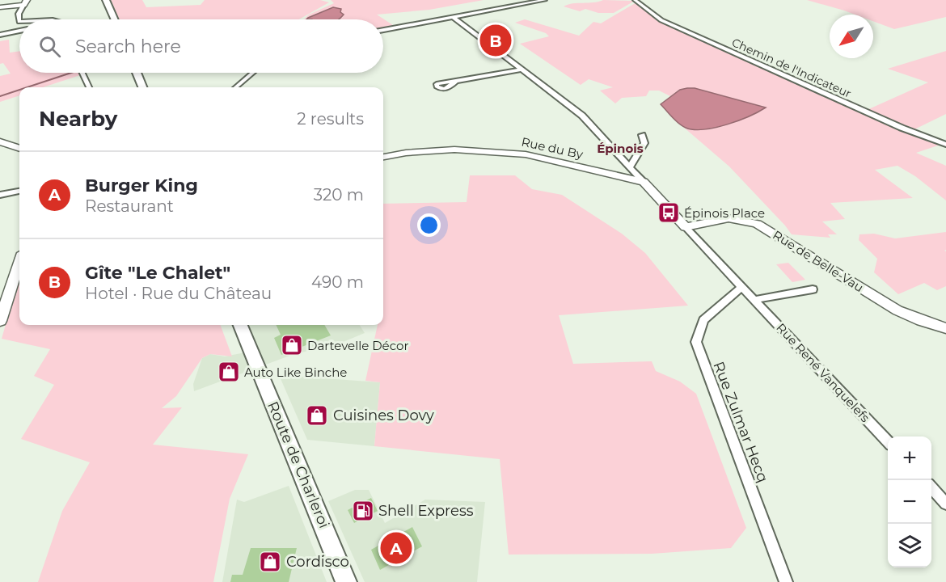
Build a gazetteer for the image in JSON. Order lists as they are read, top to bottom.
{
  "streets": {
    "main road": ["Route de Charleroi"],
    "street": [
      "Chemin de l'Indicateur",
      "Rue du By",
      "Rue de Belle-Vau",
      "Rue René Vanquelefs",
      "Rue Zulmar Hecq"
    ]
  },
  "districts": ["Épinois"],
  "places": {
    "bus stop": ["Épinois Place"],
    "shop": [
      "Dartevelle Décor",
      "Auto Like Binche",
      "Cuisines Dovy",
      "Cordisco"
    ],
    "fuel station": ["Shell Express"]
  },
  "north": "bottom left",
  "page": {
    "search": "Search here",
    "pins": ["B", "A"],
    "heading": ["Nearby", "2 results"],
    "list": [
      {
        "mark": "A",
        "name": "Burger King",
        "note": "Restaurant",
        "value": "320 m"
      },
      {
        "mark": "B",
        "name": "Gîte \"Le Chalet\"",
        "note": "Hotel · Rue du Château",
        "value": "490 m"
      }
    ],
    "map_buttons": ["+", "−"]
  }
}
